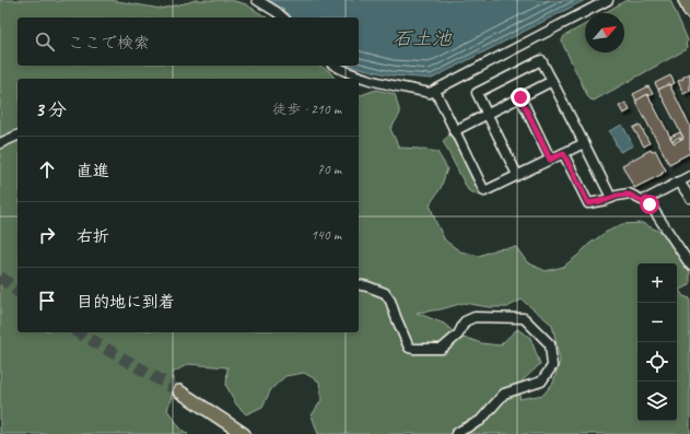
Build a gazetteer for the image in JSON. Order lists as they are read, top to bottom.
{
  "water": ["石土池"],
  "north": "top right",
  "page": {
    "search": "ここで検索",
    "heading": ["3 分", "徒歩 · 210 m"],
    "list": [
      ["直進", "70 m"],
      ["右折", "140 m"],
      "目的地に到着"
    ],
    "map_buttons": ["+", "−"]
  }
}
